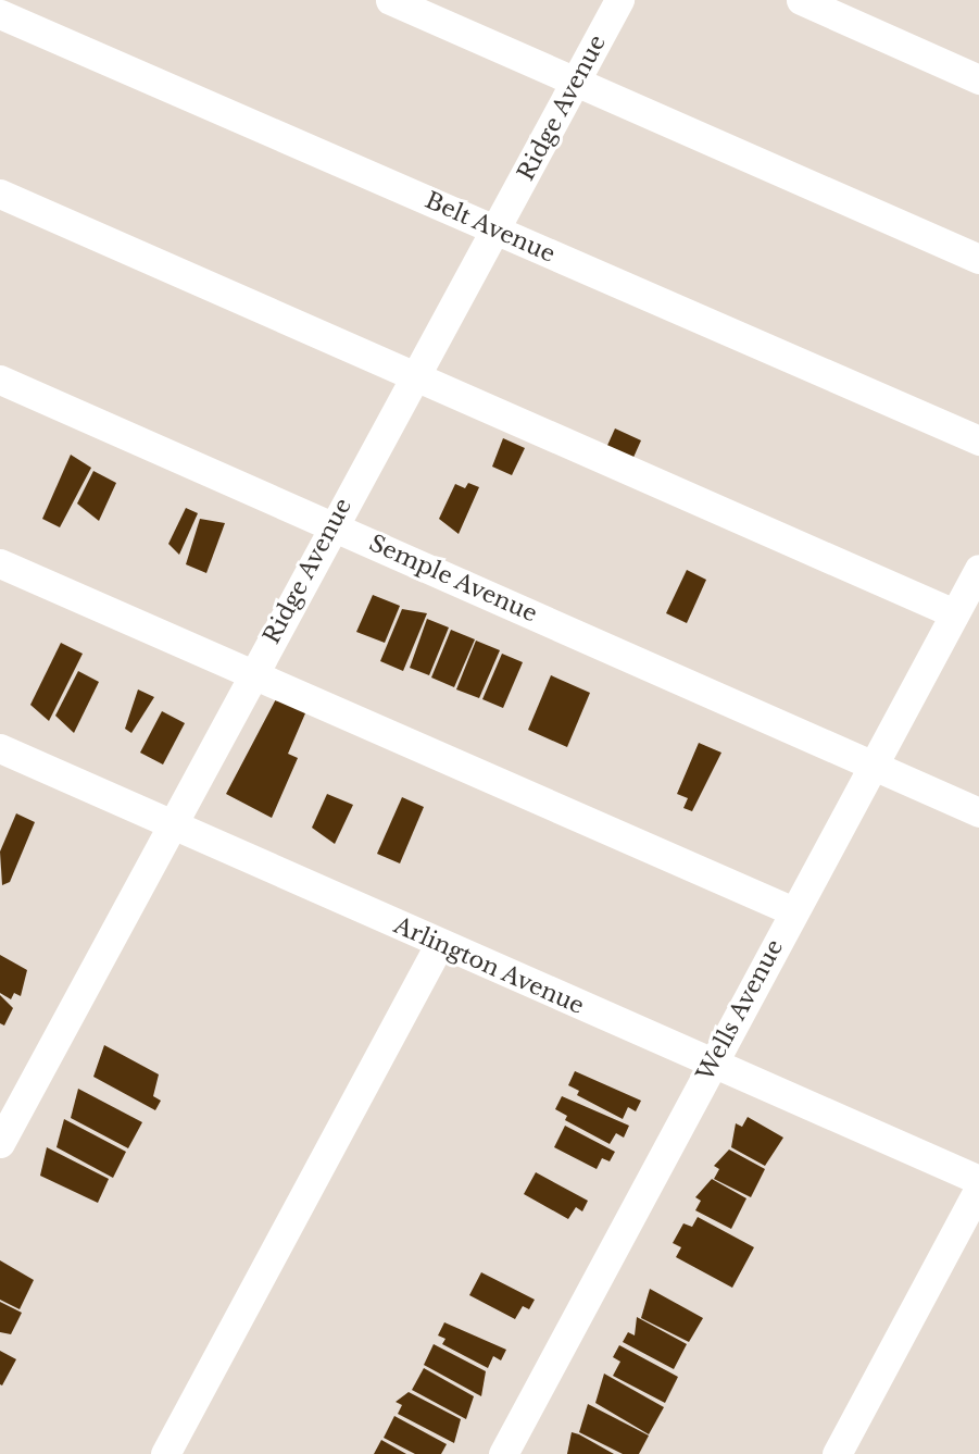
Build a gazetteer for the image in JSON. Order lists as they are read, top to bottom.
{
  "streets": {
    "street": [
      "Ridge Avenue",
      "Belt Avenue",
      "Semple Avenue",
      "Arlington Avenue",
      "Wells Avenue"
    ]
  },
  "crossings": [
    ["Ridge Avenue", "Belt Avenue"],
    ["Ridge Avenue", "Semple Avenue"],
    ["Ridge Avenue", "Arlington Avenue"],
    ["Semple Avenue", "Wells Avenue"],
    ["Arlington Avenue", "Wells Avenue"]
  ]
}
